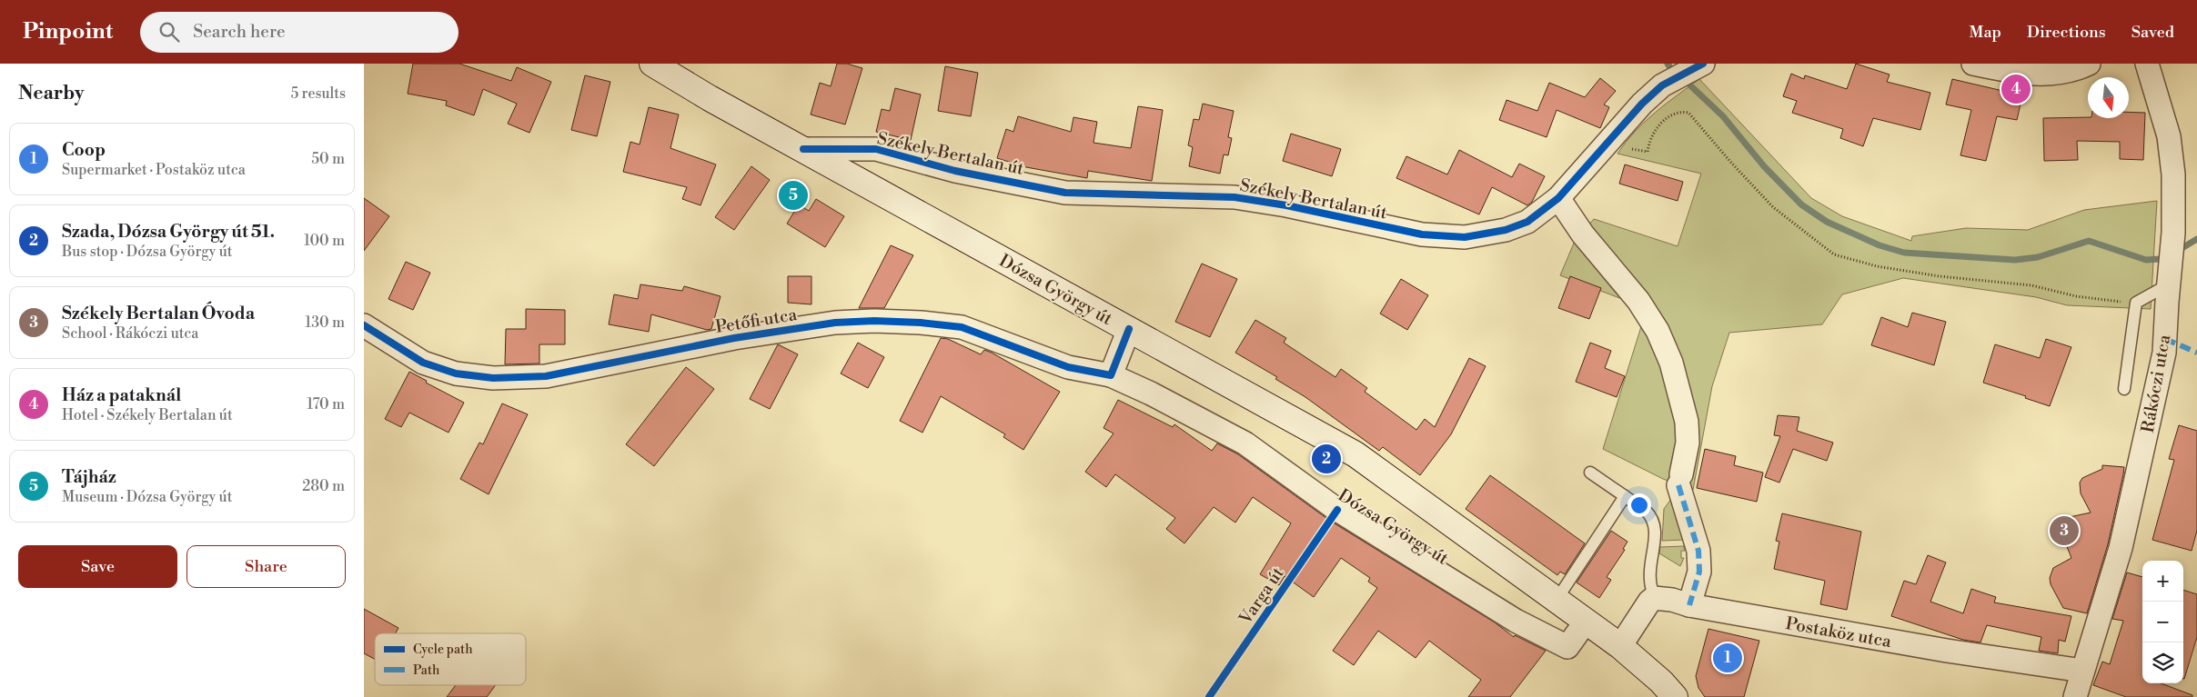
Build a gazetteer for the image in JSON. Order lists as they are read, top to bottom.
{
  "streets": {
    "main road": ["Dózsa György út"],
    "street": [
      "Székely Bertalan út",
      "Petőfi utca",
      "Rákóczi utca",
      "Postaköz utca"
    ],
    "cycle path": ["Varga út"]
  },
  "crossings": [
    ["Székely Bertalan út", "Dózsa György út"],
    ["Dózsa György út", "Petőfi utca"],
    ["Rákóczi utca", "Postaköz utca"]
  ],
  "legend": ["Cycle path", "Path"],
  "north": "bottom",
  "page": {
    "header": "Pinpoint",
    "search": "Search here",
    "nav": ["Map", "Directions", "Saved"],
    "heading": ["Nearby", "5 results"],
    "pins": [
      "4",
      "5",
      "2",
      "3",
      "1"
    ],
    "list": [
      {
        "mark": "1",
        "name": "Coop",
        "note": "Supermarket · Postaköz utca",
        "value": "50 m"
      },
      {
        "mark": "2",
        "name": "Szada, Dózsa György út 51.",
        "note": "Bus stop · Dózsa György út",
        "value": "100 m"
      },
      {
        "mark": "3",
        "name": "Székely Bertalan Óvoda",
        "note": "School · Rákóczi utca",
        "value": "130 m"
      },
      {
        "mark": "4",
        "name": "Ház a pataknál",
        "note": "Hotel · Székely Bertalan út",
        "value": "170 m"
      },
      {
        "mark": "5",
        "name": "Tájház",
        "note": "Museum · Dózsa György út",
        "value": "280 m"
      }
    ],
    "buttons": ["Save", "Share"],
    "map_buttons": ["+", "−"]
  }
}
